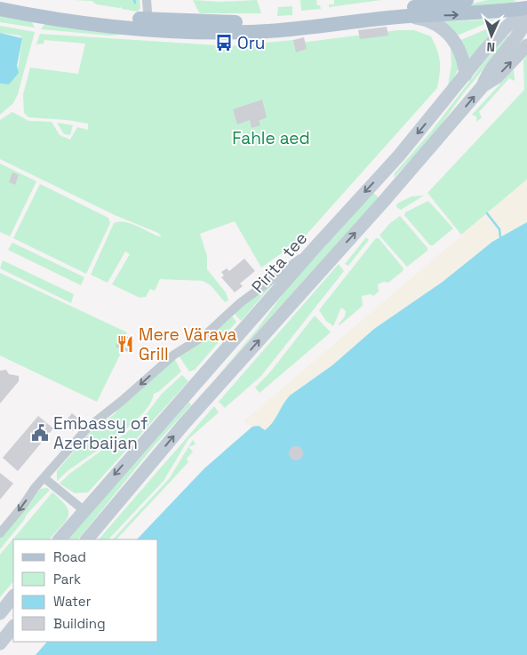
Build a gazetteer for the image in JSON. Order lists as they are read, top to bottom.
{
  "streets": {
    "main road": ["Pirita tee"]
  },
  "parks": ["Fahle aed"],
  "places": {
    "bus stop": ["Oru"],
    "restaurant": ["Mere Värava Grill"],
    "public building": ["Embassy of Azerbaijan"]
  },
  "legend": [
    "Road",
    "Park",
    "Water",
    "Building"
  ],
  "north": "bottom"
}
